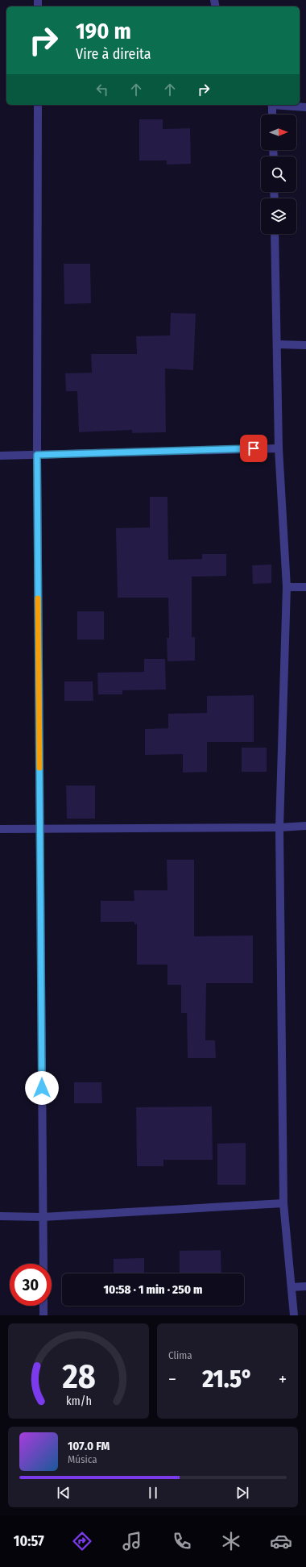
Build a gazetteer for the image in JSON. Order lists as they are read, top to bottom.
{
  "north": "right",
  "page": {
    "turn": ["190 m", "Vire à direita"],
    "limit": "30",
    "trip": "10:58 · 1 min · 250 m",
    "tile": "Clima",
    "heat": ["−", "21.5°", "+"],
    "song": ["107.0 FM", "Música"],
    "tabs": "10:57",
    "gauge": ["28", "km/h"]
  }
}
